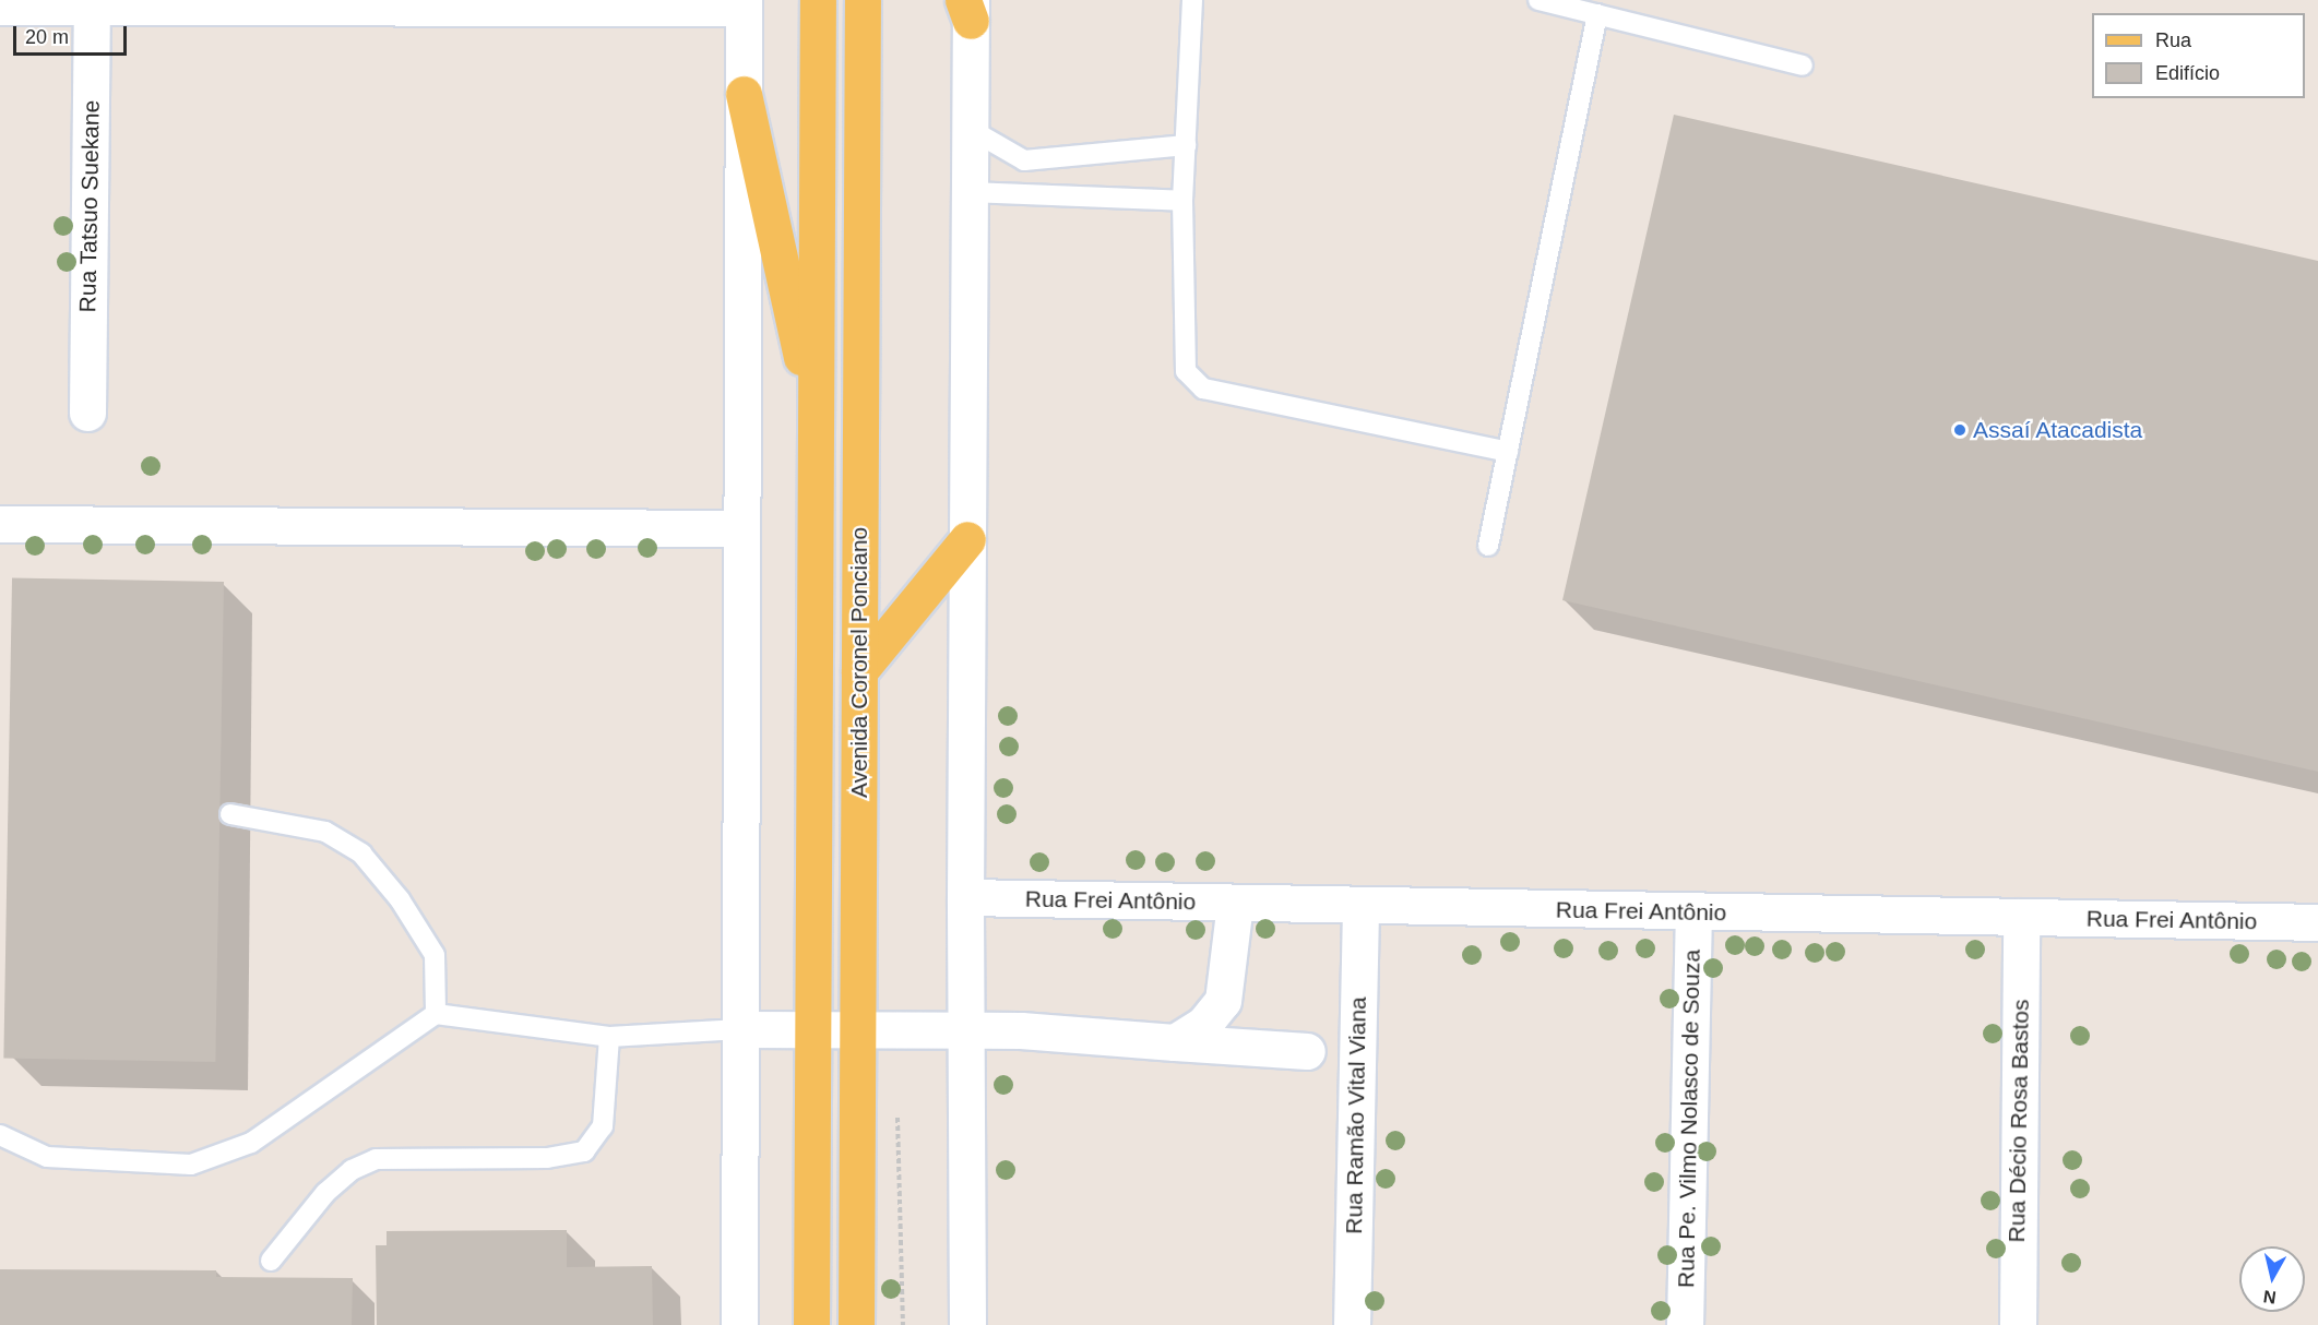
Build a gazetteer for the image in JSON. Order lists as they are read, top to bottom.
{
  "streets": {
    "main road": ["Avenida Coronel Ponciano"],
    "street": [
      "Rua Tatsuo Suekane",
      "Rua Frei Antônio",
      "Rua Ramão Vital Viana",
      "Rua Pe. Vilmo Nolasco de Souza",
      "Rua Décio Rosa Bastos"
    ]
  },
  "crossings": [
    ["Rua Frei Antônio", "Rua Ramão Vital Viana"],
    ["Rua Frei Antônio", "Rua Pe. Vilmo Nolasco de Souza"],
    ["Rua Frei Antônio", "Rua Décio Rosa Bastos"]
  ],
  "places": ["Assaí Atacadista"],
  "legend": ["Rua", "Edifício"],
  "scale_bar": "20 m",
  "north": "bottom"
}
